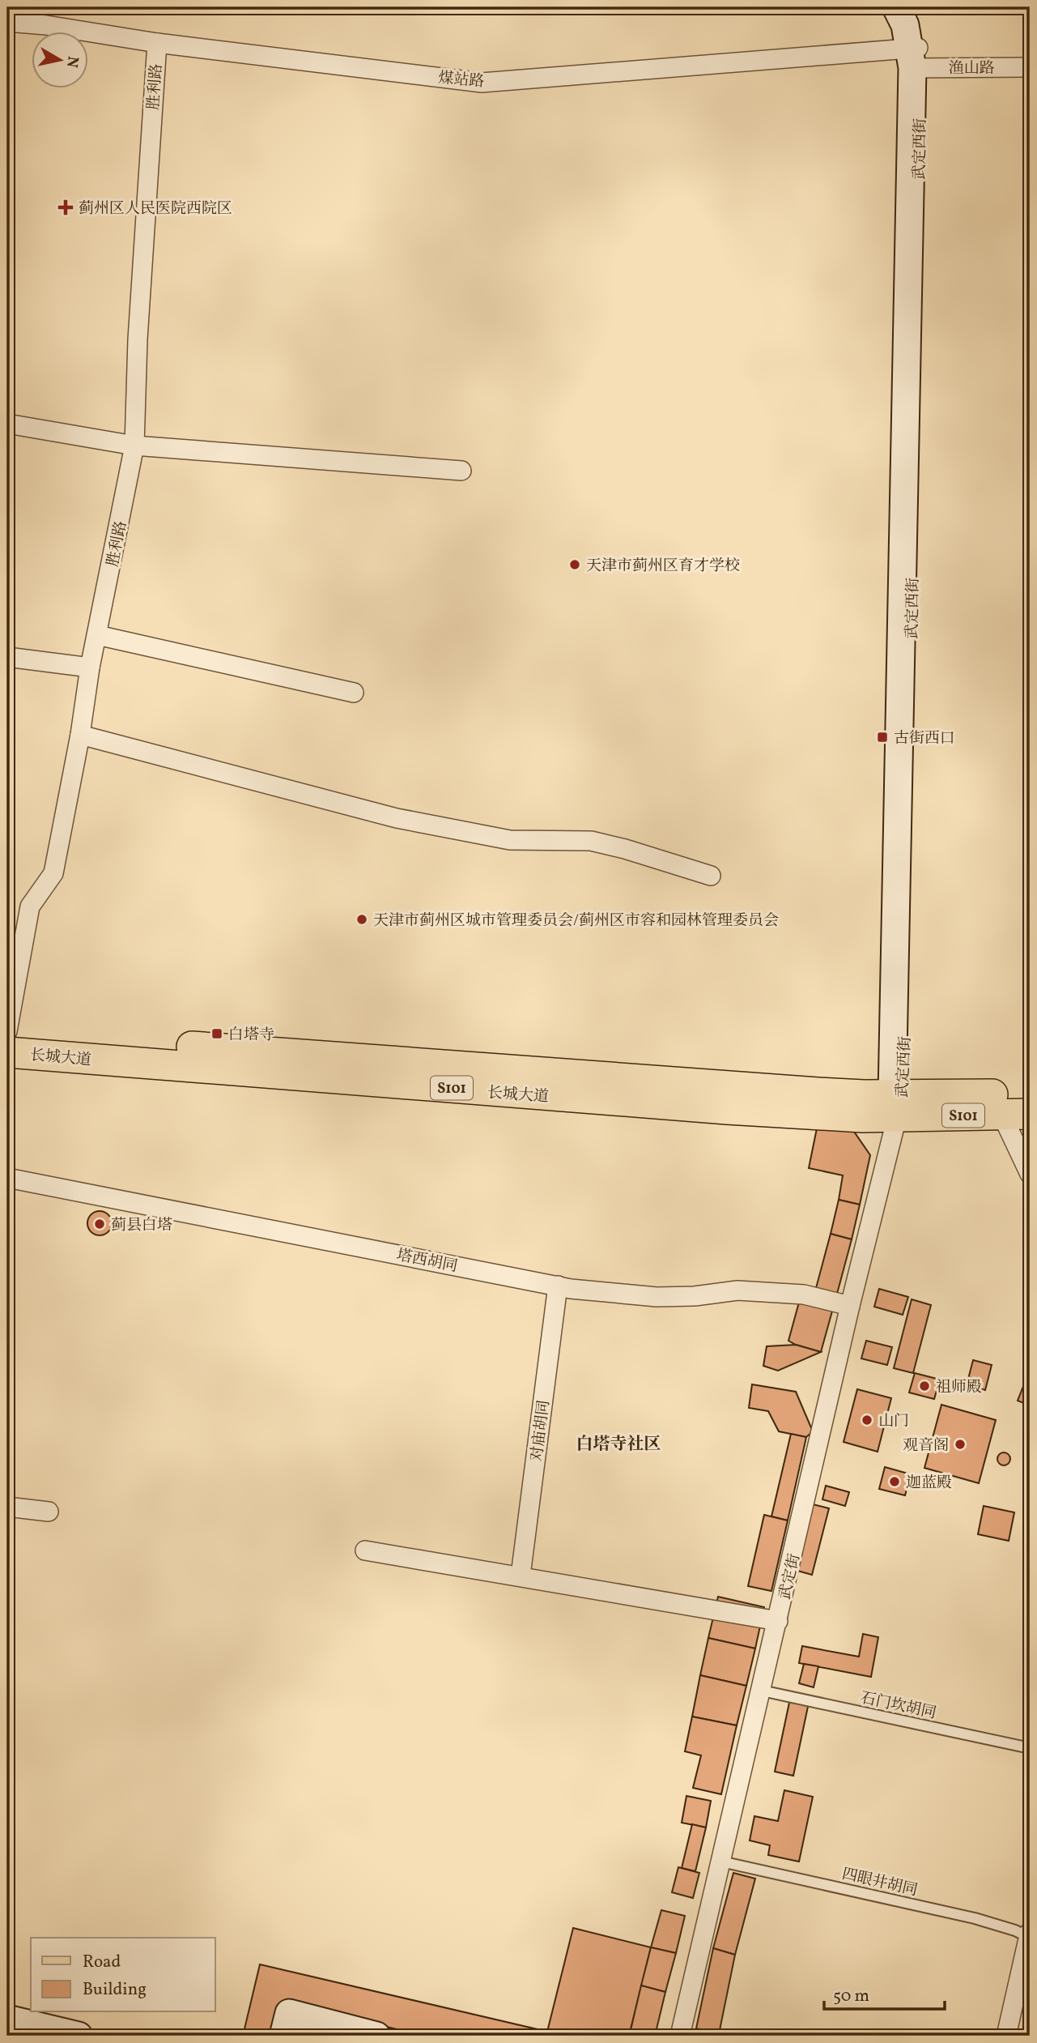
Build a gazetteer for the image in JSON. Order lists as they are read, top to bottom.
{
  "streets": {
    "main road": ["长城大道", "S101"],
    "street": [
      "渔山路",
      "煤站路",
      "胜利路",
      "武定西街",
      "塔西胡同",
      "对庙胡同",
      "武定街"
    ],
    "lane": ["石门坎胡同", "四眼井胡同"]
  },
  "crossings": [
    ["渔山路", "煤站路"],
    ["渔山路", "武定西街"],
    ["煤站路", "胜利路"],
    ["煤站路", "武定西街"],
    ["胜利路", "长城大道"],
    ["武定西街", "长城大道"],
    ["武定西街", "武定街"],
    ["长城大道", "武定街"],
    ["塔西胡同", "对庙胡同"],
    ["塔西胡同", "武定街"],
    ["武定街", "石门坎胡同"],
    ["武定街", "四眼井胡同"]
  ],
  "districts": ["白塔寺社区"],
  "places": {
    "health": ["蓟州区人民医院西院区"],
    "other": [
      "天津市蓟州区育才学校",
      "天津市蓟州区城市管理委员会/蓟州区市容和园林管理委员会",
      "蓟县白塔",
      "祖师殿",
      "山门",
      "观音阁",
      "迦蓝殿"
    ],
    "transit": ["古街西口", "白塔寺"]
  },
  "legend": ["Road", "Building"],
  "scale_bar": "50 m",
  "north": "right"
}
